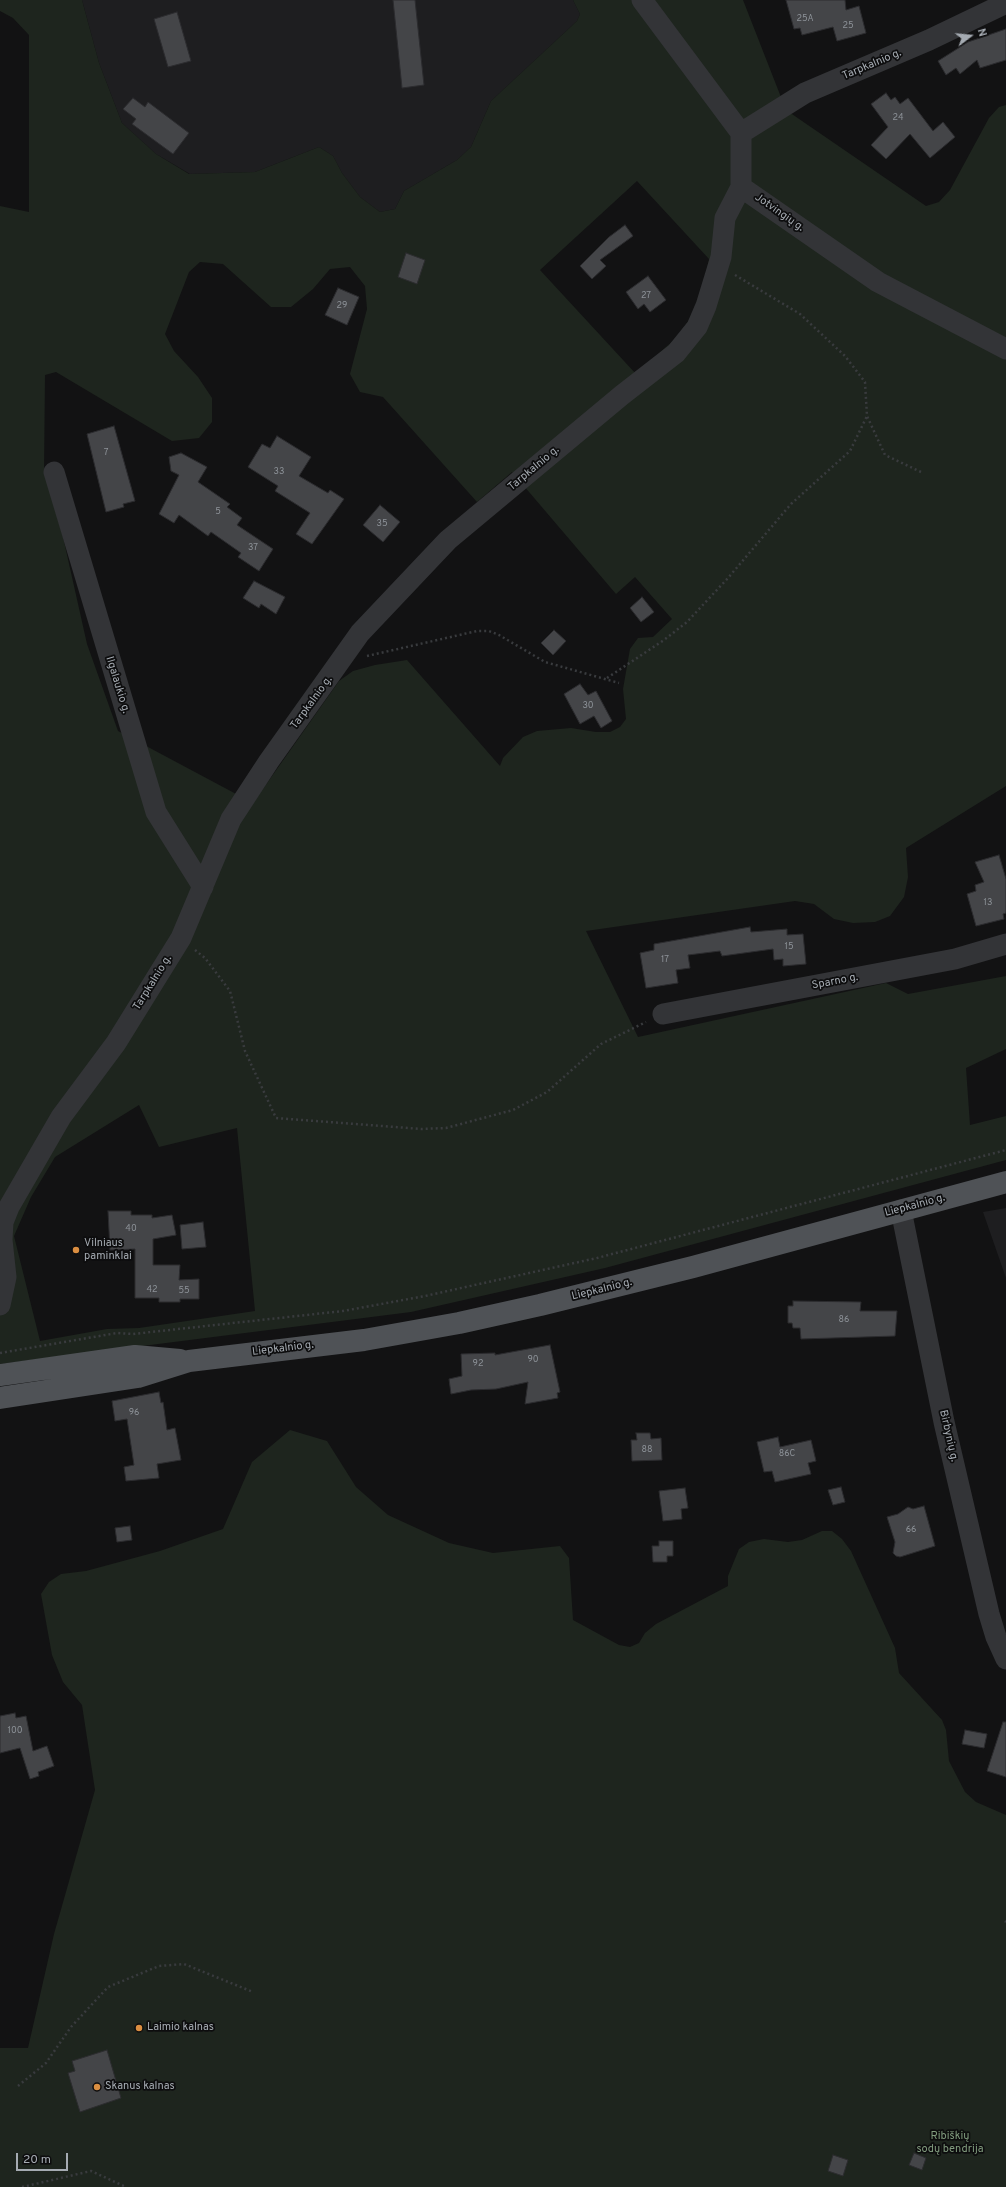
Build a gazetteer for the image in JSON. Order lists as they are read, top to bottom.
{
  "streets": {
    "main road": ["Liepkalnio g."],
    "street": [
      "Tarpkalnio g.",
      "Jotvingių g.",
      "Ilgalaukio g.",
      "Sparno g.",
      "Birbynių g."
    ]
  },
  "crossings": [
    ["Tarpkalnio g.", "Jotvingių g."],
    ["Tarpkalnio g.", "Ilgalaukio g."],
    ["Liepkalnio g.", "Birbynių g."]
  ],
  "parks": ["Ribiškių sodų bendrija"],
  "places": ["Vilniaus paminklai", "Laimio kalnas", "Skanus kalnas"],
  "house_numbers": [
    "25A",
    "25",
    "24",
    "27",
    "29",
    "7",
    "33",
    "5",
    "35",
    "37",
    "30",
    "13",
    "15",
    "17",
    "40",
    "42",
    "55",
    "86",
    "90",
    "92",
    "96",
    "88",
    "86C",
    "66",
    "100"
  ],
  "scale_bar": "20 m",
  "north": "right"
}
